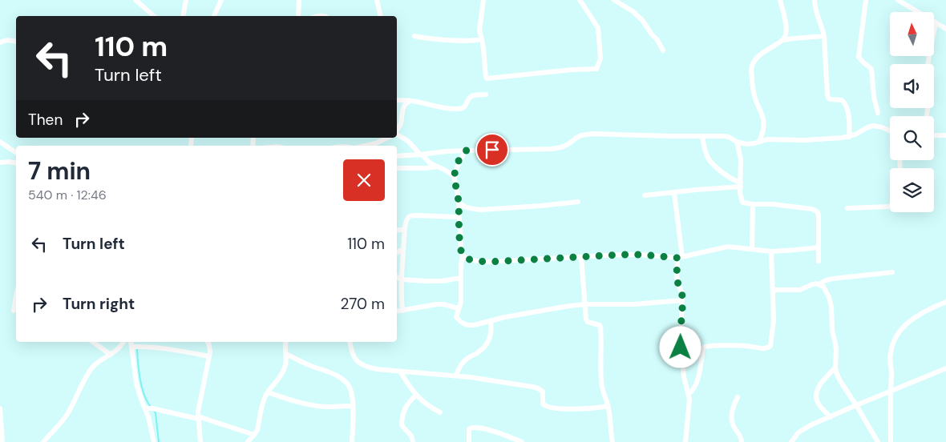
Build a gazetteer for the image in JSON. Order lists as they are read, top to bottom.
{
  "north": "top",
  "page": {
    "turn": ["110 m", "Turn left"],
    "then": "Then",
    "heading": ["7 min", "540 m · 12:46"],
    "list": [
      {
        "name": "Turn left",
        "value": "110 m"
      },
      {
        "name": "Turn right",
        "value": "270 m"
      }
    ]
  }
}
